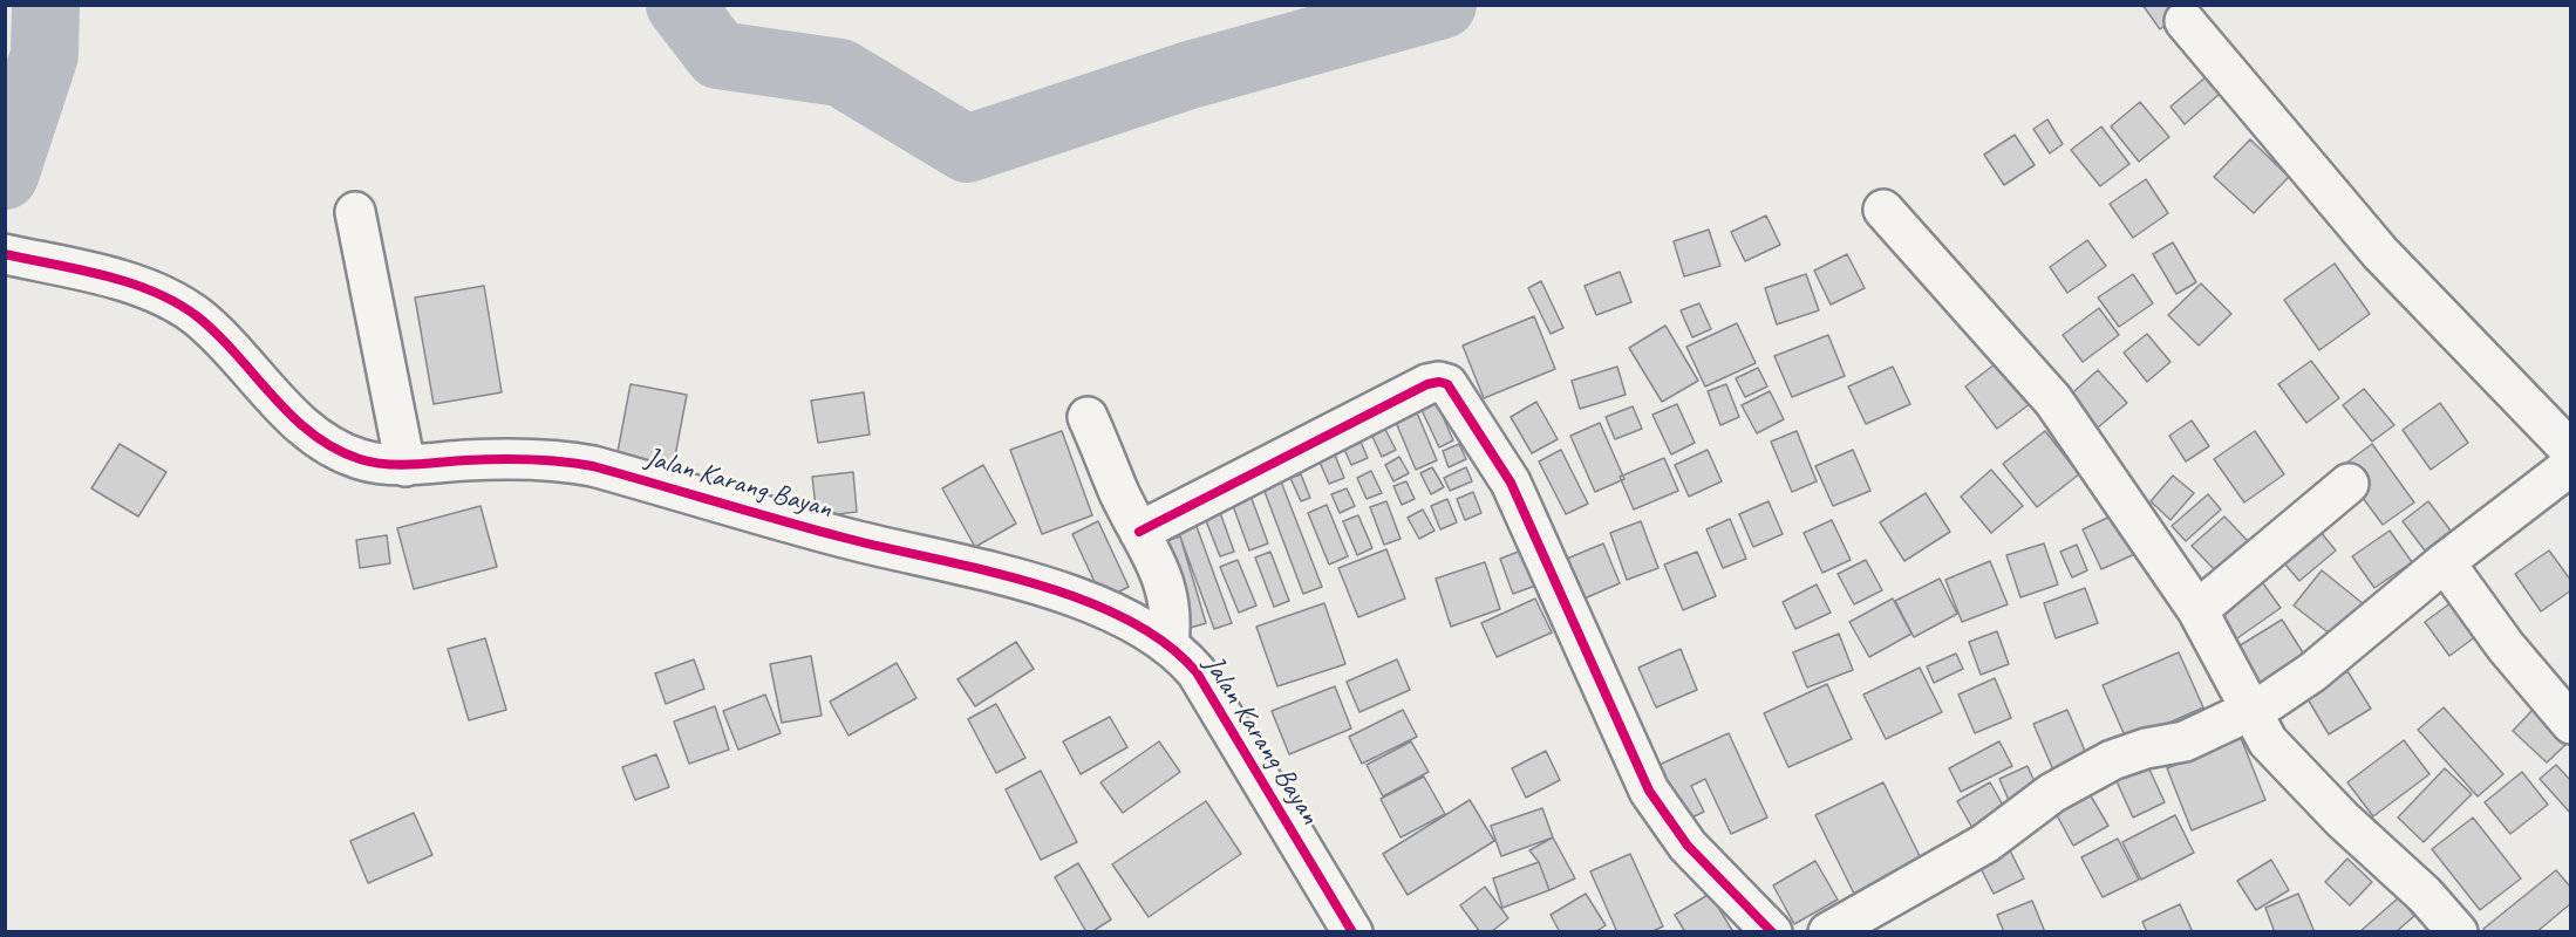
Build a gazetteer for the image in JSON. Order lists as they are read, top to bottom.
{
  "streets": {
    "street": ["Jalan Karang Bayan"]
  }
}
